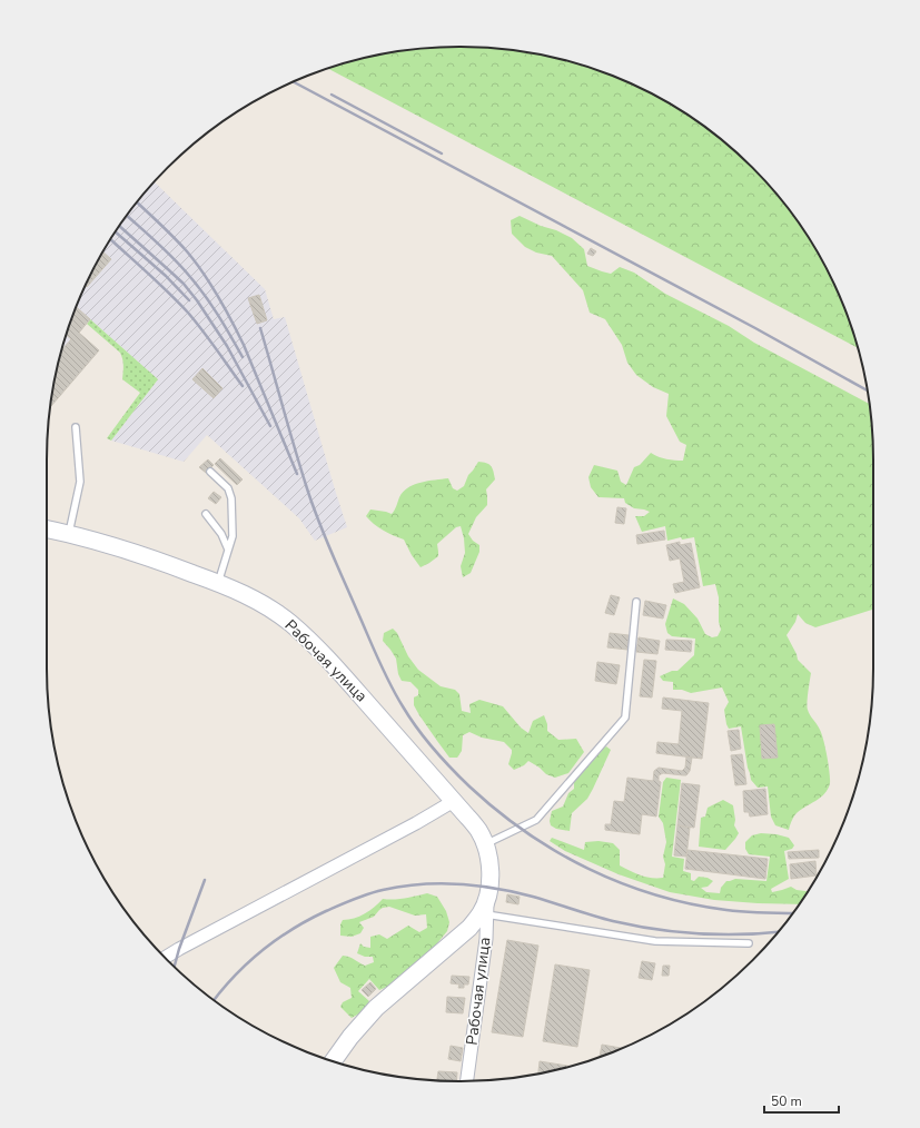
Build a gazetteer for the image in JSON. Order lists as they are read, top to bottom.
{
  "streets": {
    "street": ["Рабочая улица"]
  },
  "scale_bar": "50 m"
}
